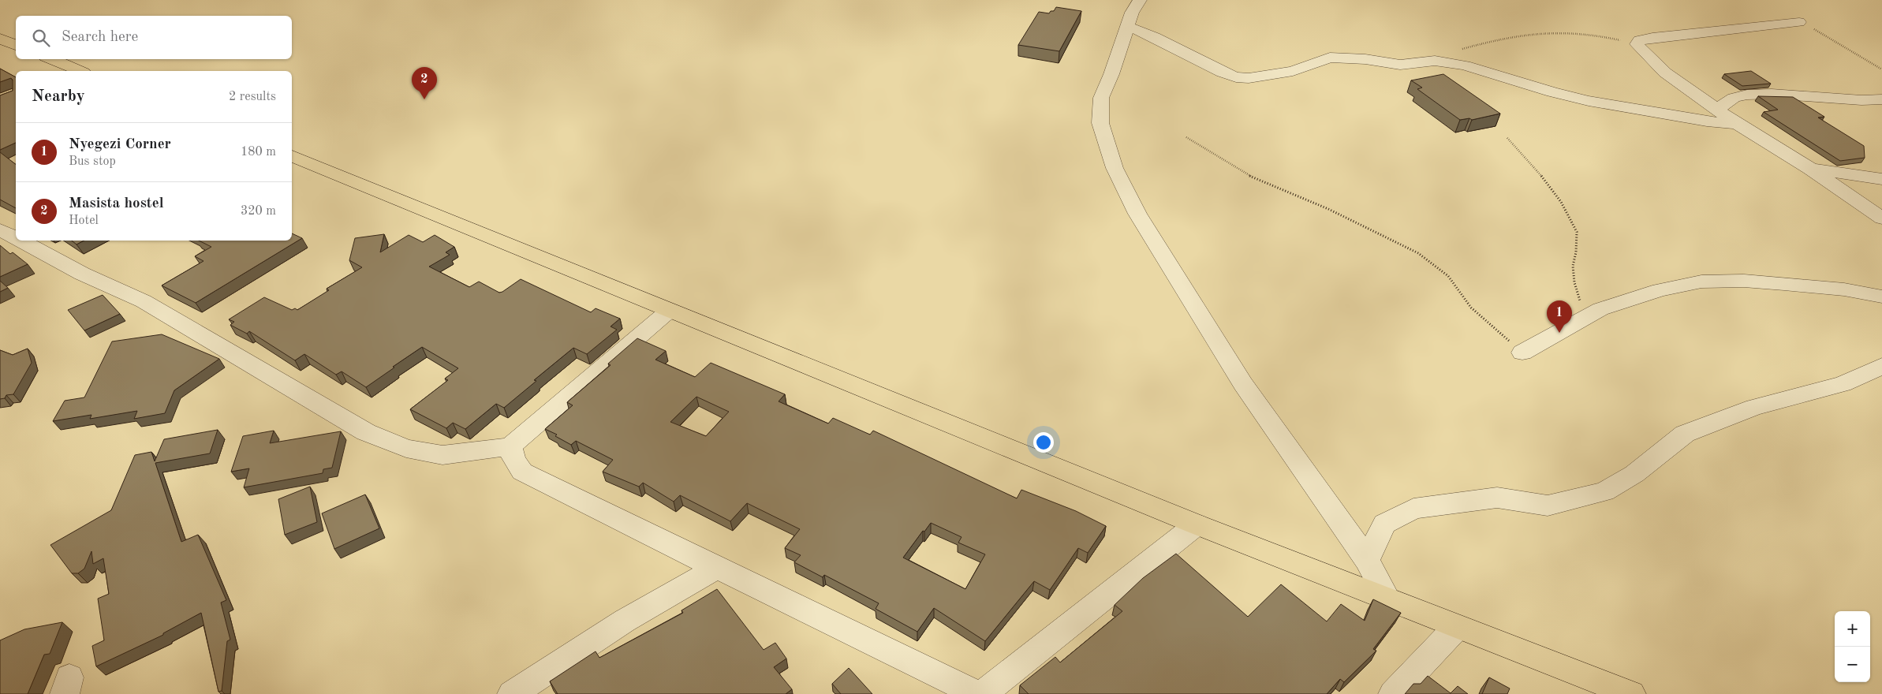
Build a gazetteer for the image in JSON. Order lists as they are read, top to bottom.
{
  "page": {
    "search": "Search here",
    "pins": ["2", "1"],
    "heading": ["Nearby", "2 results"],
    "list": [
      {
        "mark": "1",
        "name": "Nyegezi Corner",
        "note": "Bus stop",
        "value": "180 m"
      },
      {
        "mark": "2",
        "name": "Masista hostel",
        "note": "Hotel",
        "value": "320 m"
      }
    ],
    "map_buttons": ["+", "−"]
  }
}
